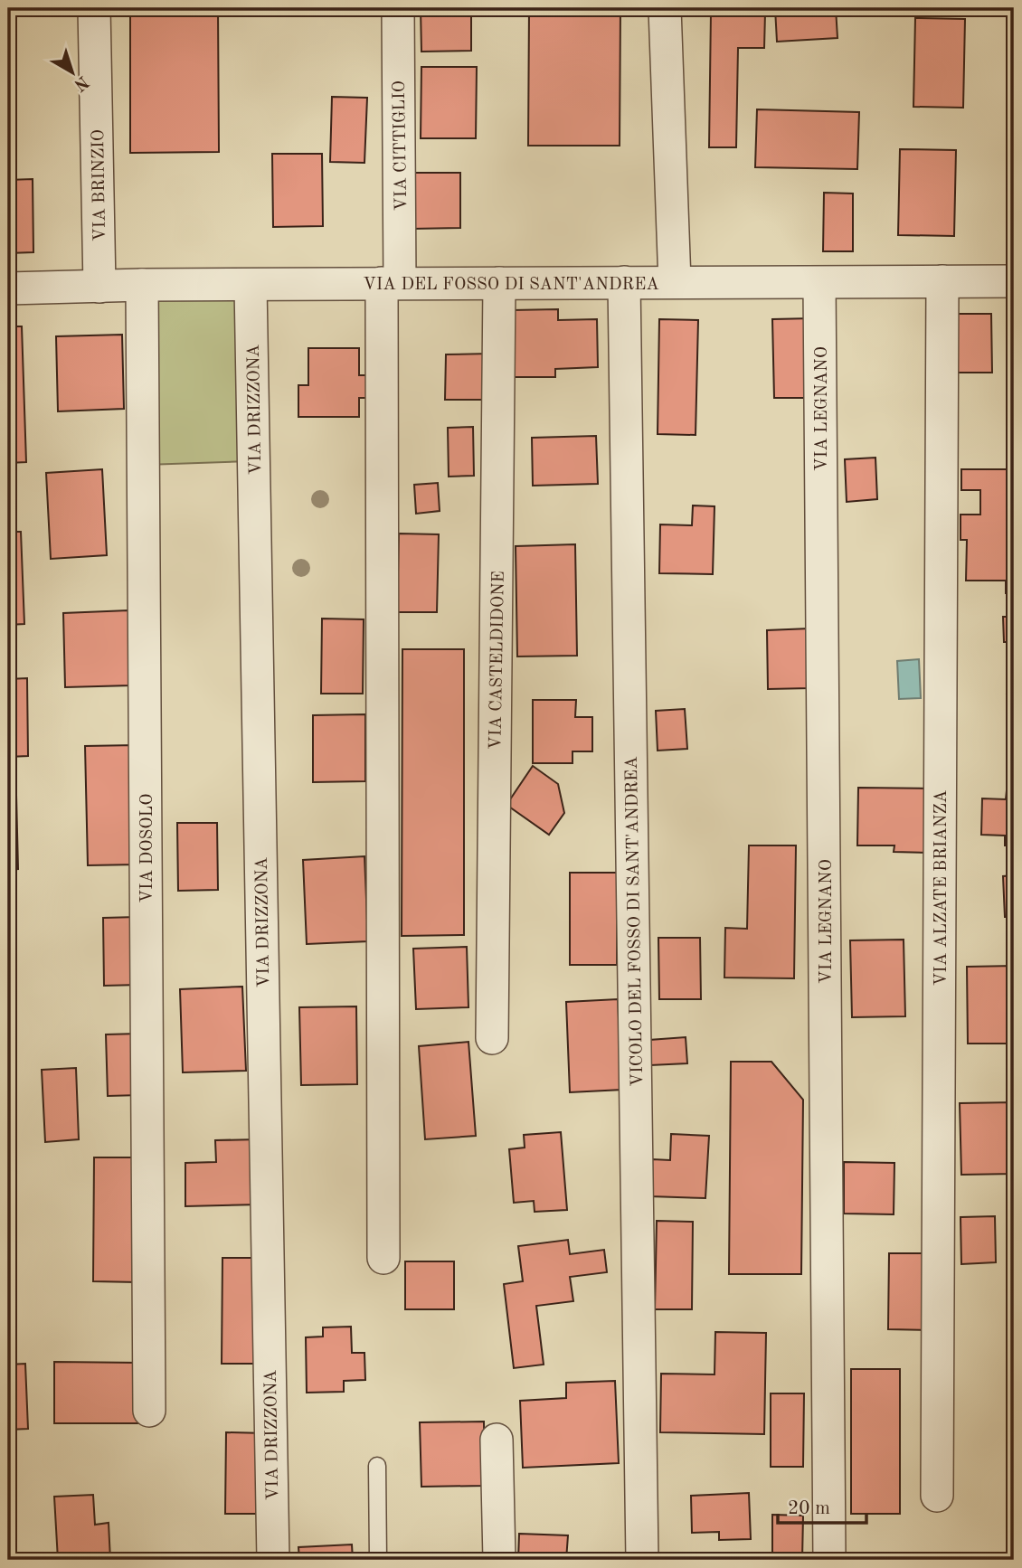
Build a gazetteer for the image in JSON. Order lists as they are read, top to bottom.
{
  "streets": {
    "street": [
      "VIA CITTIGLIO",
      "VIA BRINZIO",
      "VIA DEL FOSSO DI SANT'ANDREA",
      "VIA LEGNANO",
      "VIA DRIZZONA",
      "VIA CASTELDIDONE",
      "VIA DOSOLO",
      "VIA ALZATE BRIANZA",
      "VICOLO DEL FOSSO DI SANT'ANDREA"
    ]
  },
  "crossings": [
    ["VIA CITTIGLIO", "VIA DEL FOSSO DI SANT'ANDREA"],
    ["VIA BRINZIO", "VIA DEL FOSSO DI SANT'ANDREA"],
    ["VIA DEL FOSSO DI SANT'ANDREA", "VIA LEGNANO"],
    ["VIA DEL FOSSO DI SANT'ANDREA", "VIA DRIZZONA"],
    ["VIA DEL FOSSO DI SANT'ANDREA", "VIA CASTELDIDONE"],
    ["VIA DEL FOSSO DI SANT'ANDREA", "VIA DOSOLO"],
    ["VIA DEL FOSSO DI SANT'ANDREA", "VIA ALZATE BRIANZA"],
    ["VIA DEL FOSSO DI SANT'ANDREA", "VICOLO DEL FOSSO DI SANT'ANDREA"]
  ],
  "scale_bar": "20 m",
  "north": "bottom right"
}
